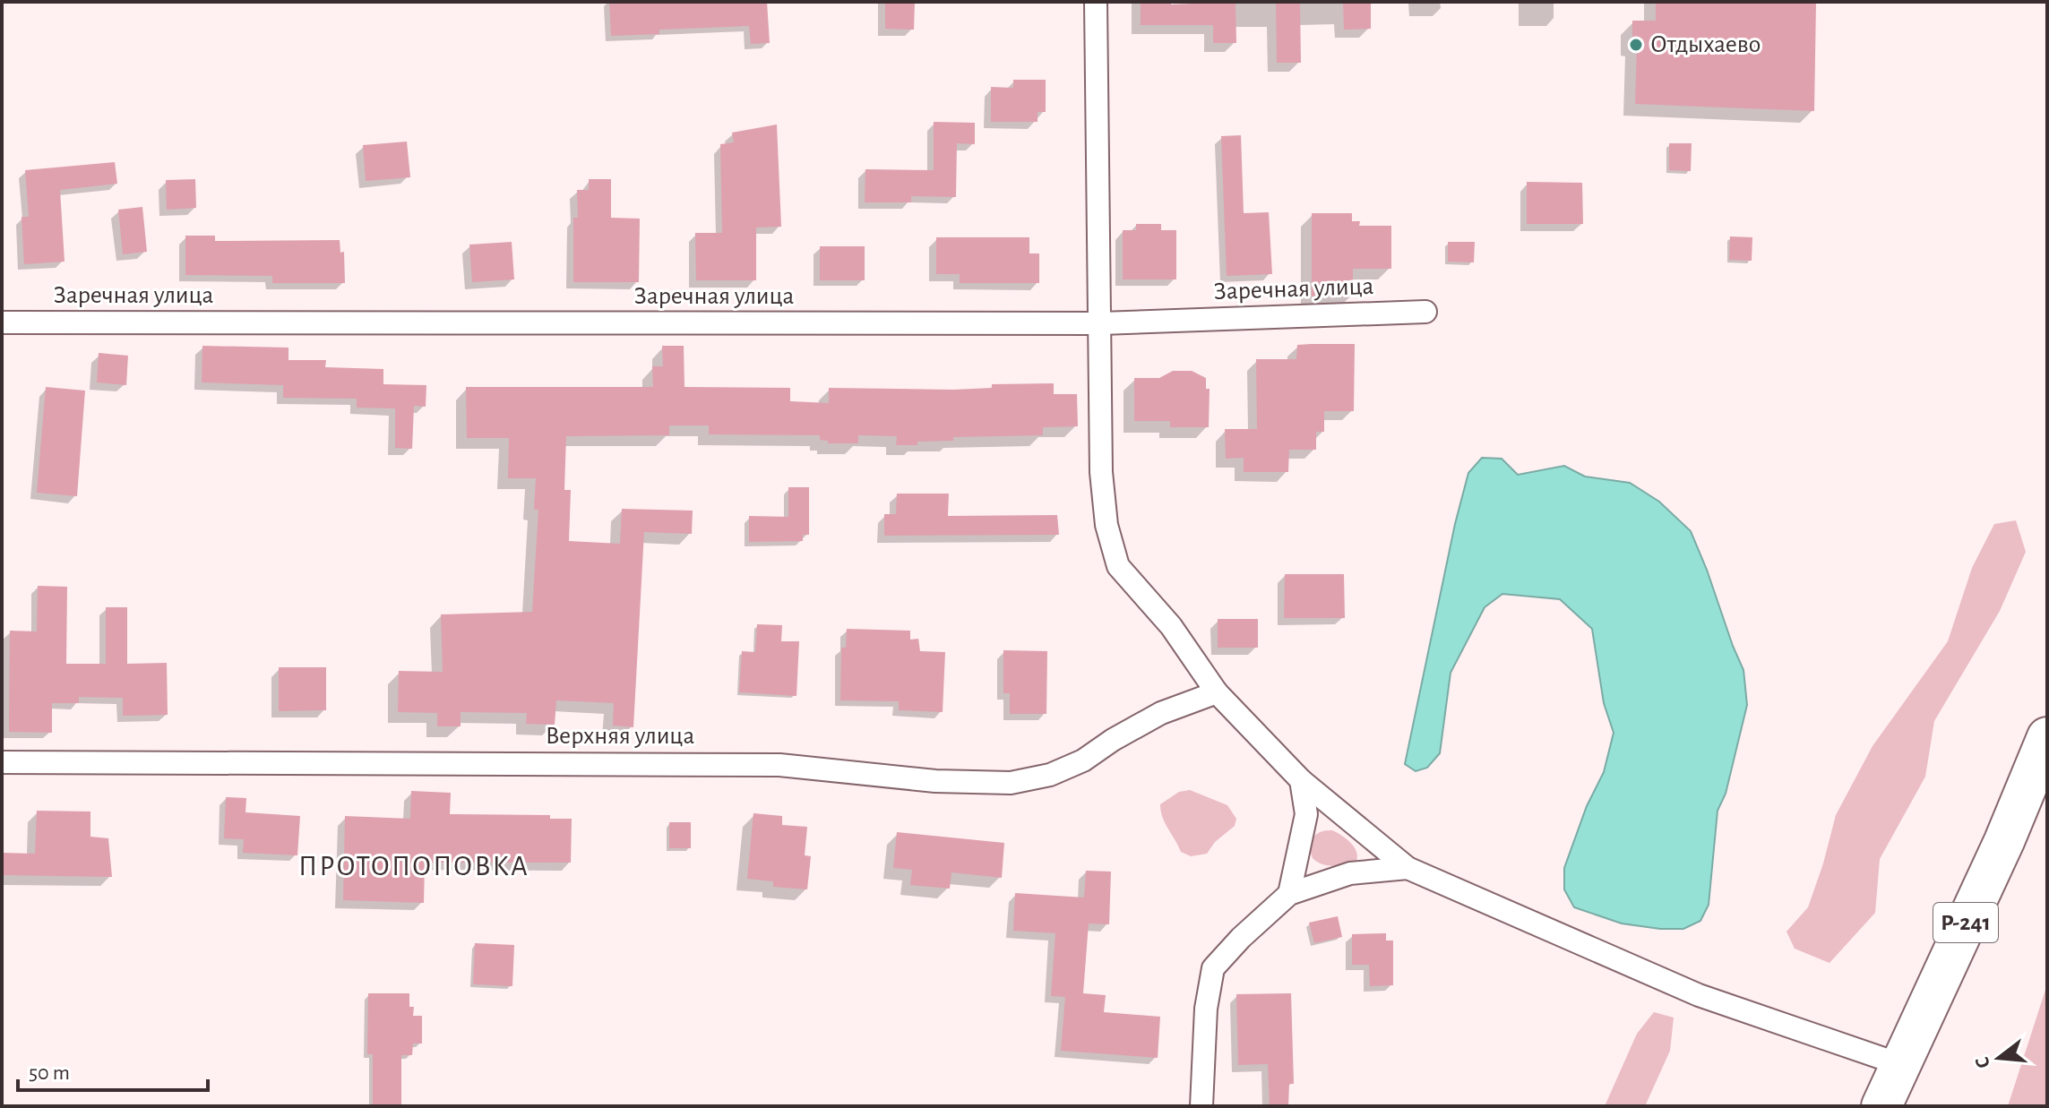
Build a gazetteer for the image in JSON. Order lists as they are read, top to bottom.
{
  "streets": {
    "highway": ["Р-241"],
    "street": ["Заречная улица", "Верхняя улица"]
  },
  "districts": ["ПРОТОПОПОВКА"],
  "places": ["Отдыхаево"],
  "scale_bar": "50 m",
  "north": "left"
}
